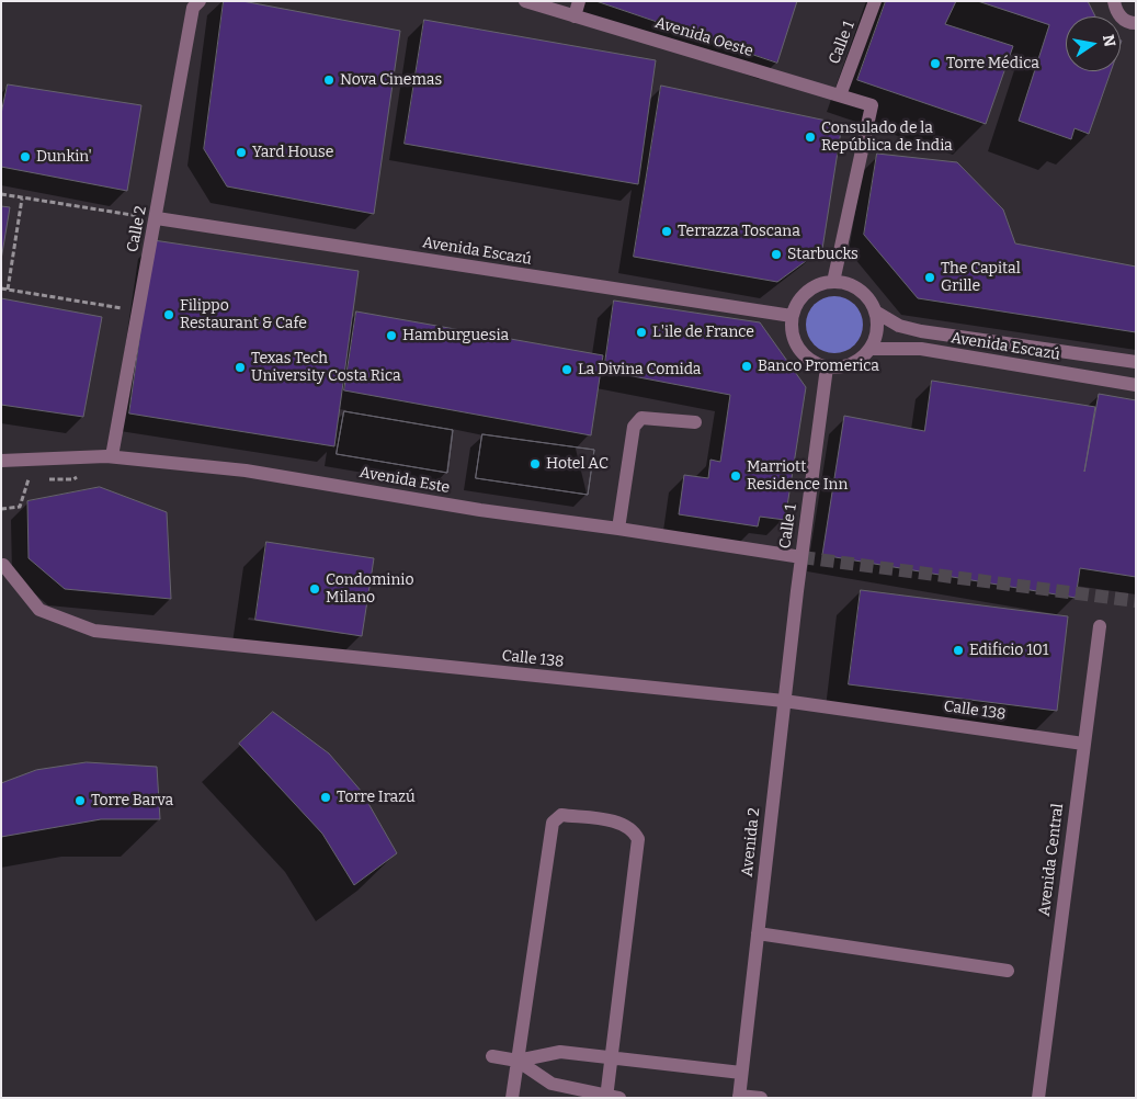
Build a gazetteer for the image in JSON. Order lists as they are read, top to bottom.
{
  "streets": {
    "street": [
      "Avenida Oeste",
      "Calle 1",
      "Calle 2",
      "Avenida Escazú",
      "Avenida Este",
      "Calle 138",
      "Avenida 2",
      "Avenida Central"
    ]
  },
  "crossings": [
    ["Avenida Oeste", "Calle 1"],
    ["Avenida Oeste", "Avenida Escazú"],
    ["Calle 1", "Avenida Escazú"],
    ["Calle 1", "Avenida Este"],
    ["Calle 1", "Avenida 2"],
    ["Calle 2", "Avenida Escazú"],
    ["Calle 2", "Avenida Este"],
    ["Calle 138", "Avenida 2"],
    ["Calle 138", "Avenida Central"]
  ],
  "places": [
    "Torre Médica",
    "Nova Cinemas",
    "Consulado de la República de India",
    "Yard House",
    "Dunkin'",
    "Terrazza Toscana",
    "Starbucks",
    "The Capital Grille",
    "Filippo Restaurant & Cafe",
    "L'ile de France",
    "Hamburguesia",
    "Banco Promerica",
    "Texas Tech University Costa Rica",
    "La Divina Comida",
    "Hotel AC",
    "Marriott Residence Inn",
    "Condominio Milano",
    "Edificio 101",
    "Torre Irazú",
    "Torre Barva"
  ],
  "north": "right"
}
